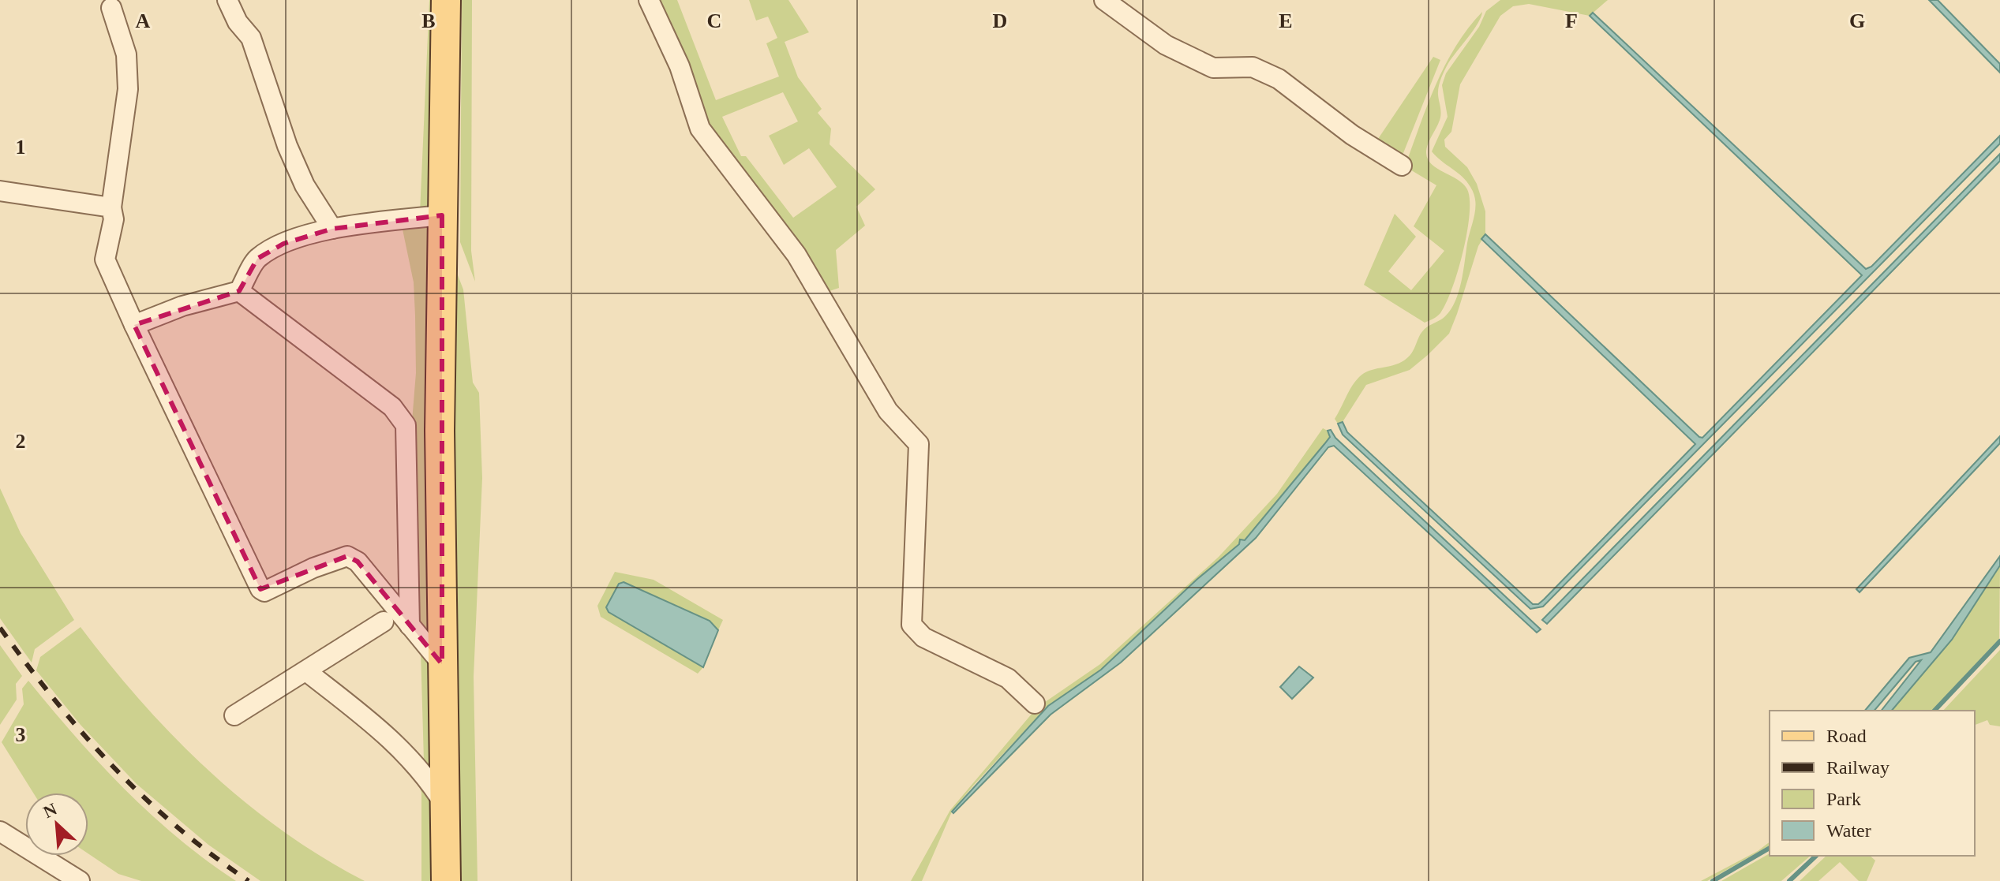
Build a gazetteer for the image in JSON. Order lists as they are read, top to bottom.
{
  "legend": [
    "Road",
    "Railway",
    "Park",
    "Water"
  ],
  "north": "top left",
  "grid": {
    "columns": [
      "A",
      "B",
      "C",
      "D",
      "E",
      "F",
      "G"
    ],
    "rows": ["1", "2", "3"]
  }
}
